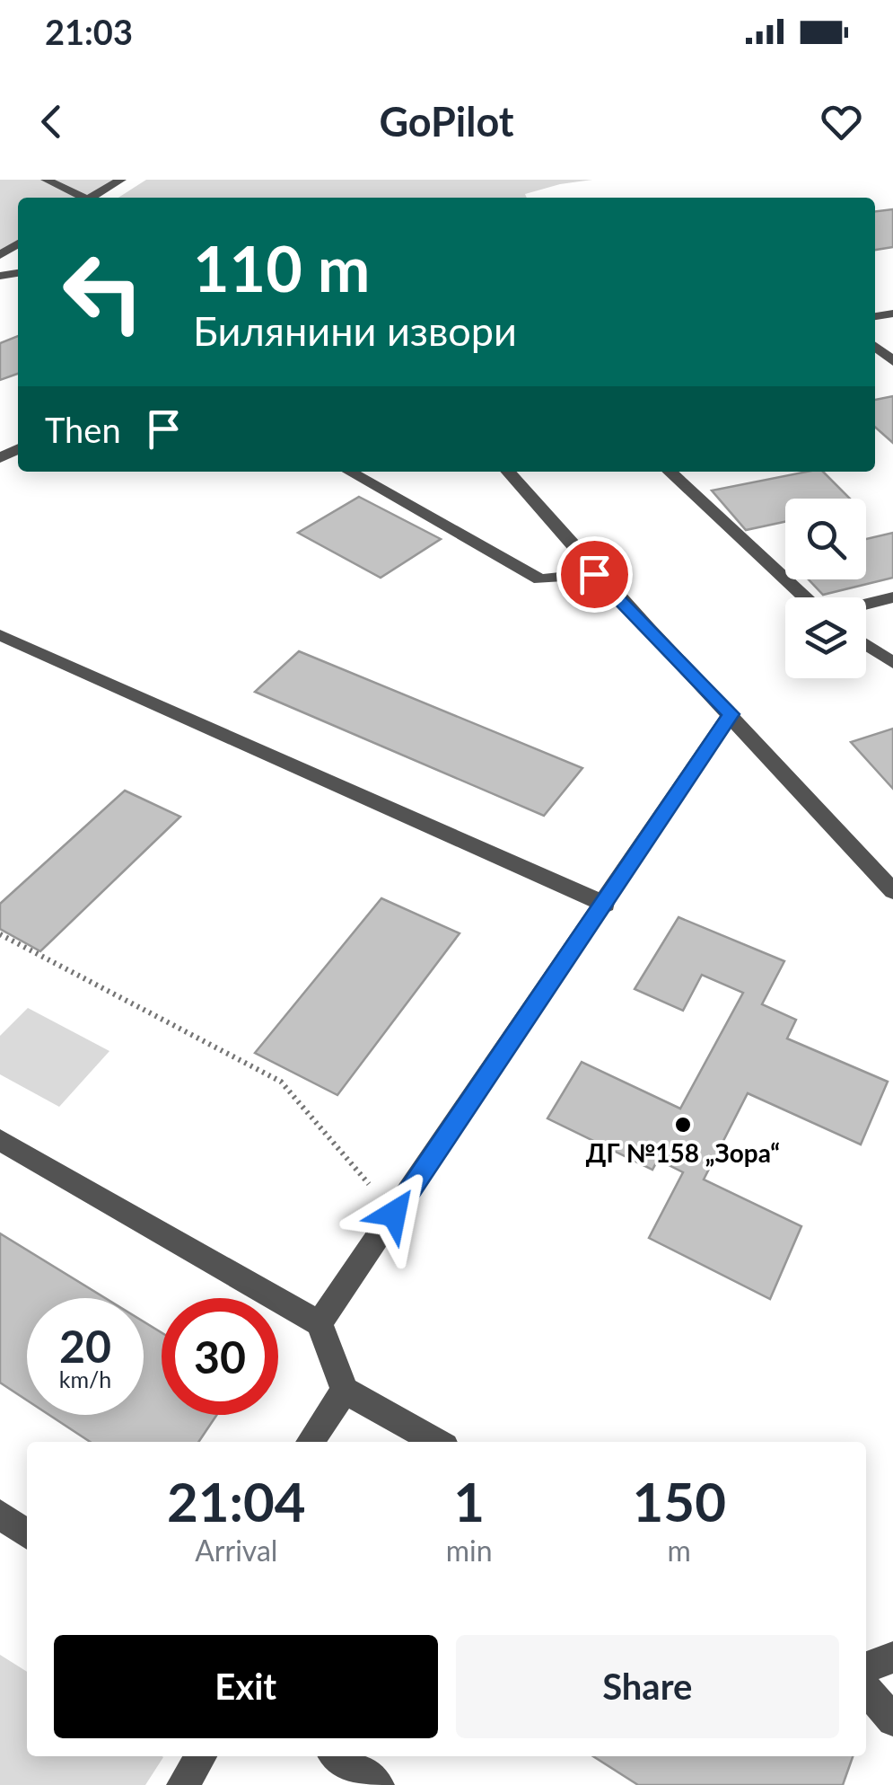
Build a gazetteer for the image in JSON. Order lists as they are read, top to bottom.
{
  "places": ["ДГ №158 „Зора“"],
  "page": {
    "status": "21:03",
    "header": "GoPilot",
    "turn": ["110 m", "Билянини извори"],
    "then": "Then",
    "speed": "20 km/h",
    "limit": "30",
    "eta": [
      "21:04",
      "Arrival",
      "1",
      "min",
      "150",
      "m"
    ],
    "buttons": ["Exit", "Share"]
  }
}
